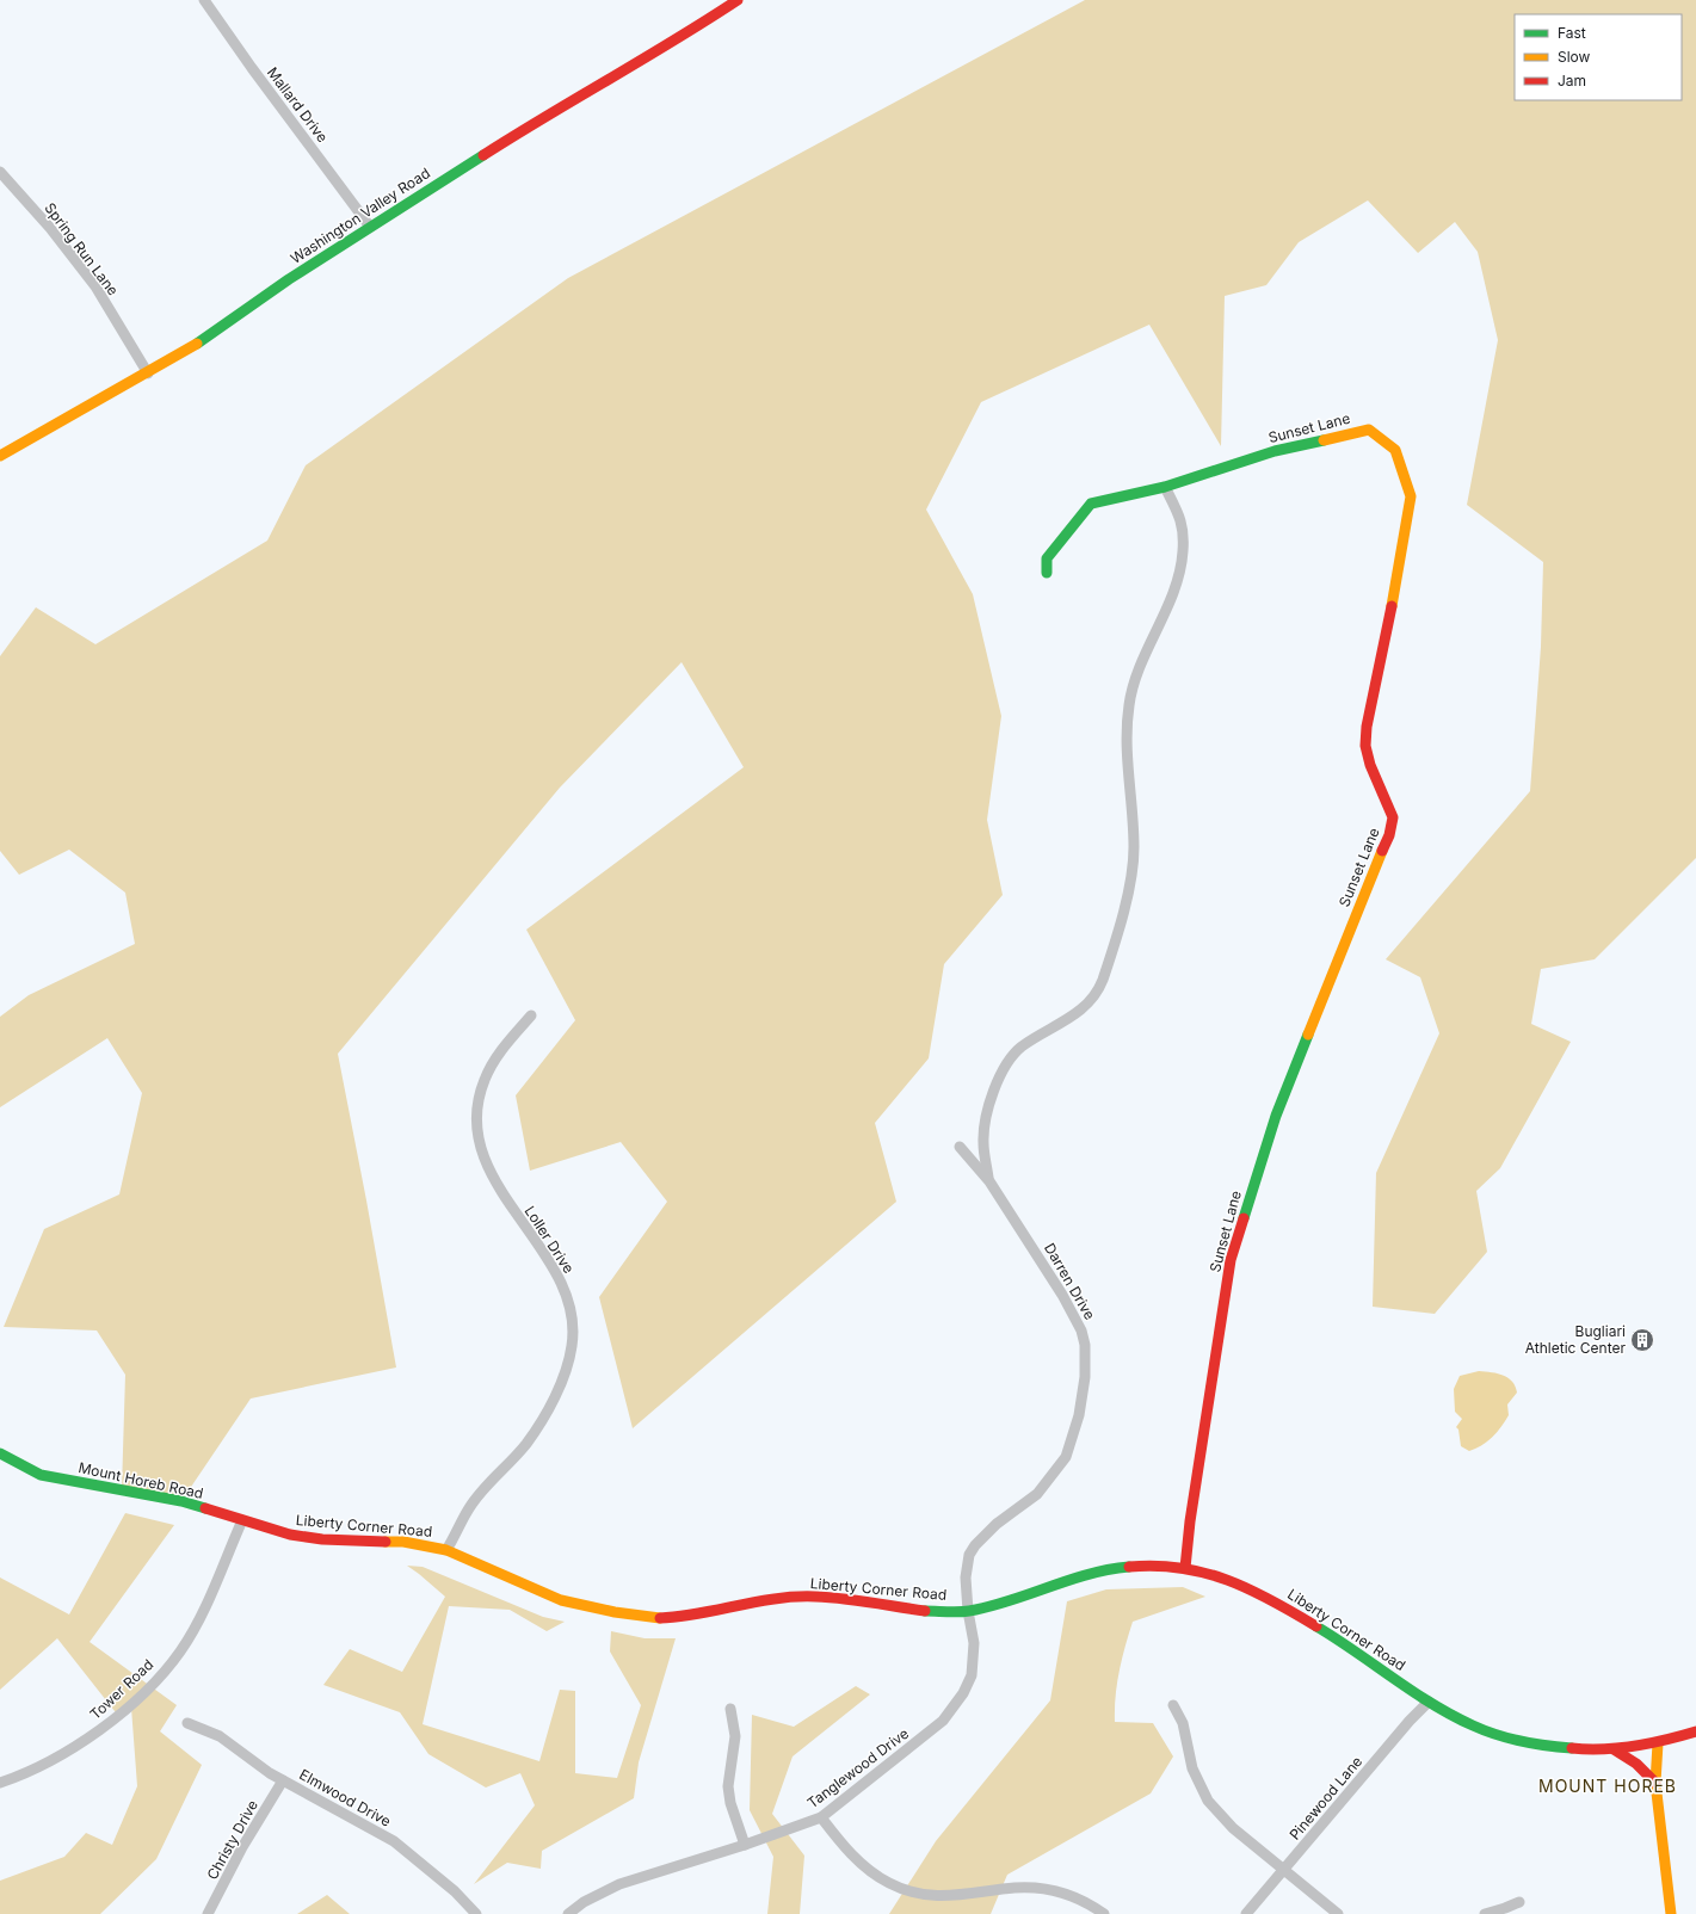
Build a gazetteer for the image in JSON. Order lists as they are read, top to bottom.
{
  "streets": {
    "street": [
      "Mallard Drive",
      "Washington Valley Road",
      "Spring Run Lane",
      "Sunset Lane",
      "Loller Drive",
      "Darren Drive",
      "Mount Horeb Road",
      "Liberty Corner Road",
      "Tower Road",
      "Tanglewood Drive",
      "Elmwood Drive",
      "Pinewood Lane",
      "Christy Drive"
    ]
  },
  "crossings": [
    ["Mallard Drive", "Washington Valley Road"],
    ["Washington Valley Road", "Spring Run Lane"],
    ["Sunset Lane", "Liberty Corner Road"],
    ["Loller Drive", "Liberty Corner Road"],
    ["Darren Drive", "Liberty Corner Road"],
    ["Darren Drive", "Tanglewood Drive"],
    ["Mount Horeb Road", "Liberty Corner Road"],
    ["Mount Horeb Road", "Tower Road"],
    ["Liberty Corner Road", "Tanglewood Drive"],
    ["Liberty Corner Road", "Pinewood Lane"],
    ["Elmwood Drive", "Christy Drive"]
  ],
  "districts": ["MOUNT HOREB"],
  "places": {
    "building": ["Bugliari Athletic Center"]
  },
  "legend": ["Fast", "Slow", "Jam"]
}
